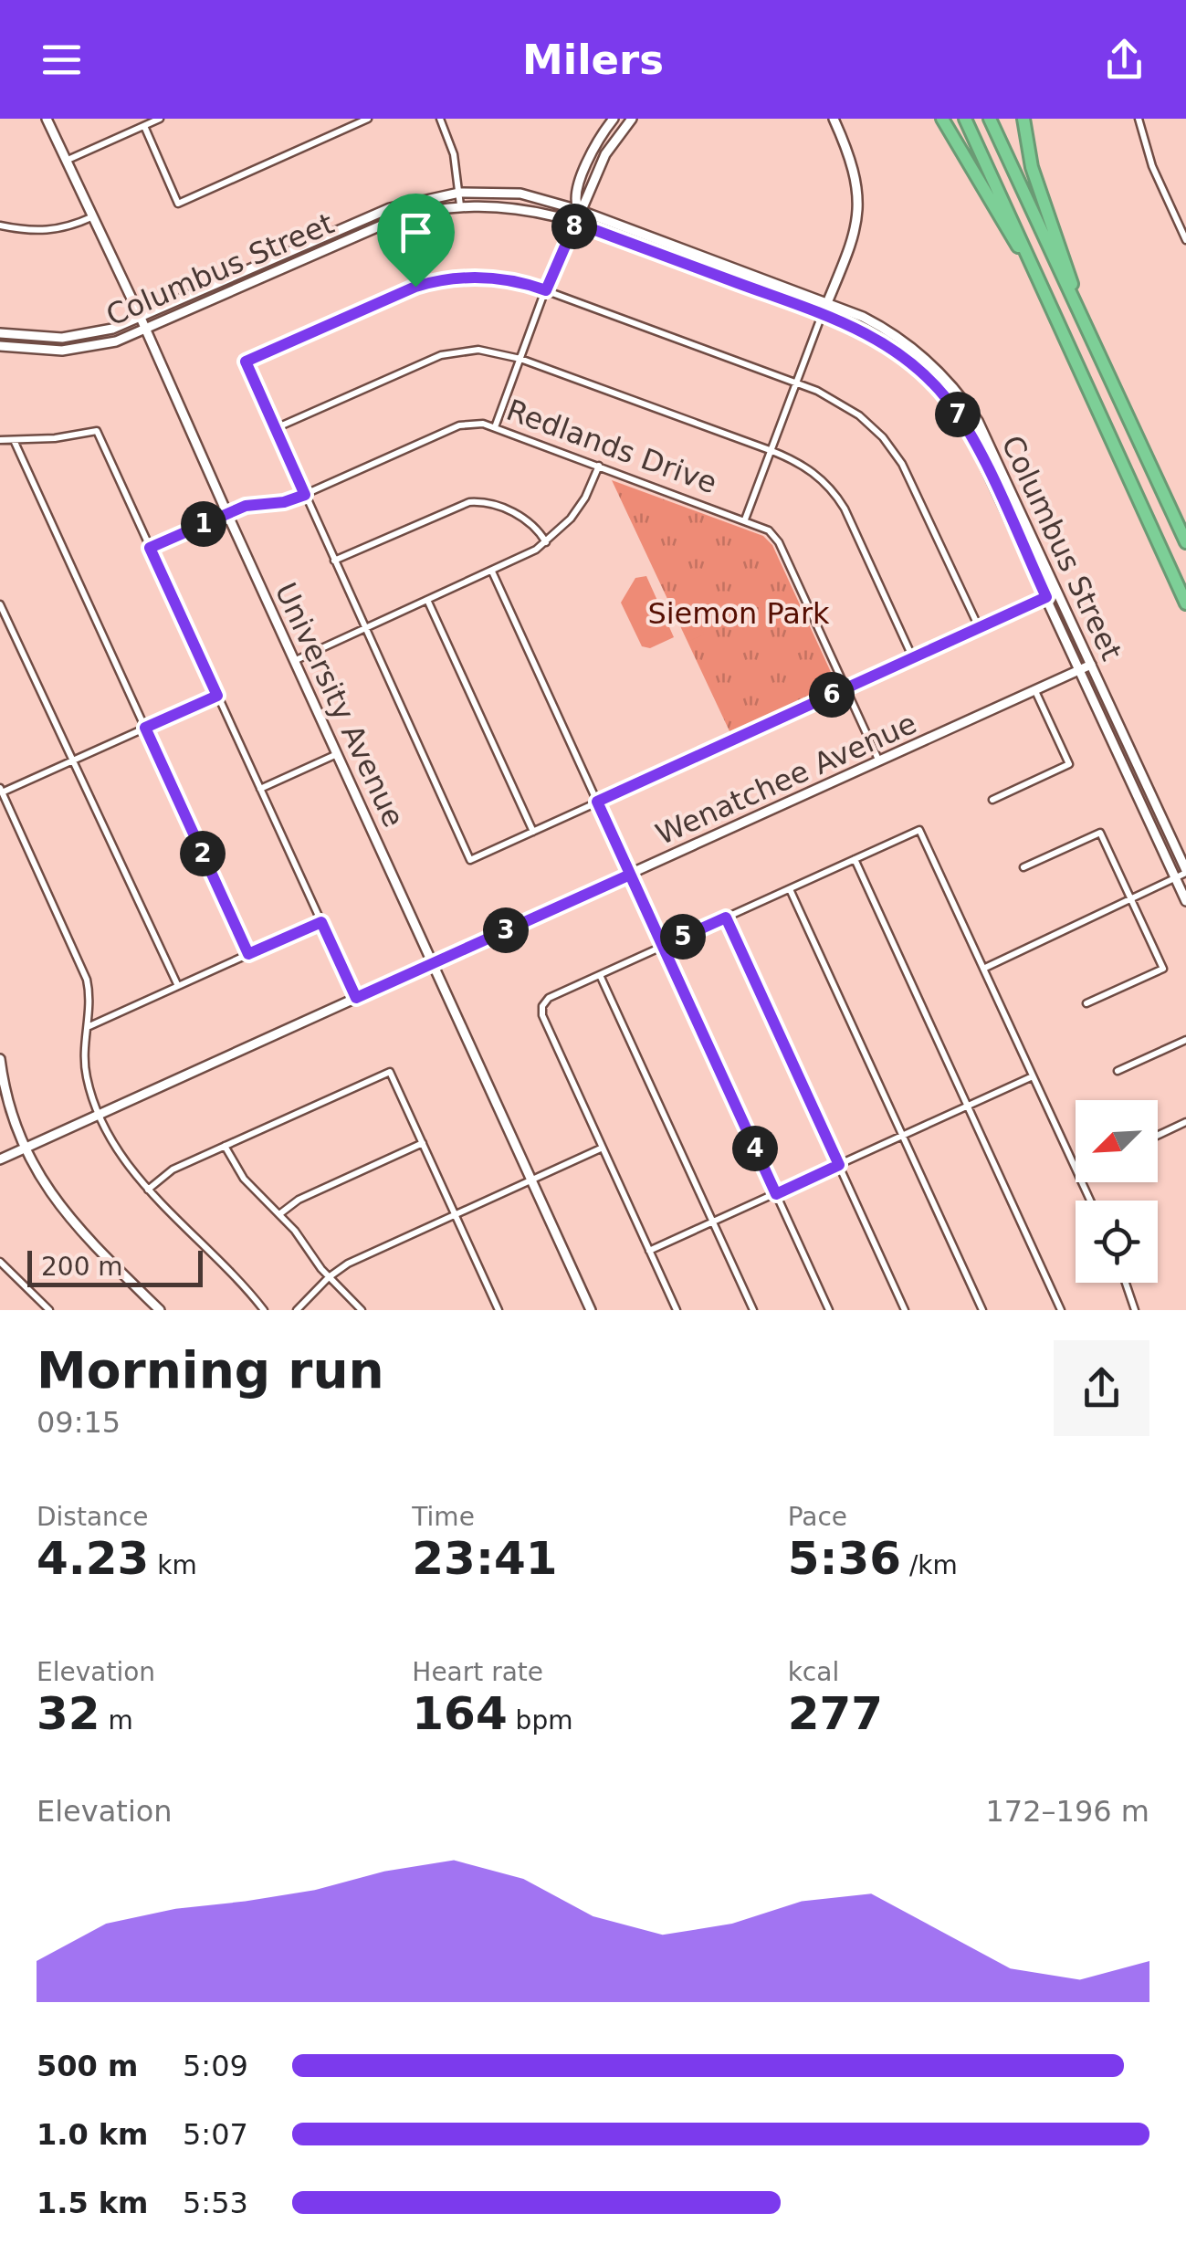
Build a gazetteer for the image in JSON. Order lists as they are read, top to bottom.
{
  "streets": {
    "main road": ["Columbus Street", "University Avenue", "Wenatchee Avenue"],
    "street": ["Redlands Drive"]
  },
  "crossings": [
    ["Columbus Street", "University Avenue"],
    ["Columbus Street", "Wenatchee Avenue"],
    ["Redlands Drive", "University Avenue"],
    ["Redlands Drive", "Wenatchee Avenue"],
    ["University Avenue", "Wenatchee Avenue"]
  ],
  "parks": ["Siemon Park"],
  "scale_bar": "200 m",
  "north": "bottom left",
  "page": {
    "header": "Milers",
    "pins": [
      "8",
      "7",
      "1",
      "6",
      "2",
      "3",
      "5",
      "4"
    ],
    "scale": "200 m",
    "heading": ["Morning run", "09:15"],
    "stats": [
      ["Distance", "4.23 km"],
      ["Time", "23:41"],
      ["Pace", "5:36 /km"],
      ["Elevation", "32 m"],
      ["Heart rate", "164 bpm"],
      ["kcal", "277"]
    ],
    "chart": ["Elevation", "172–196 m"],
    "list": [
      {
        "name": "500 m",
        "note": "5:09"
      },
      {
        "name": "1.0 km",
        "note": "5:07"
      },
      {
        "name": "1.5 km",
        "note": "5:53"
      }
    ]
  }
}
